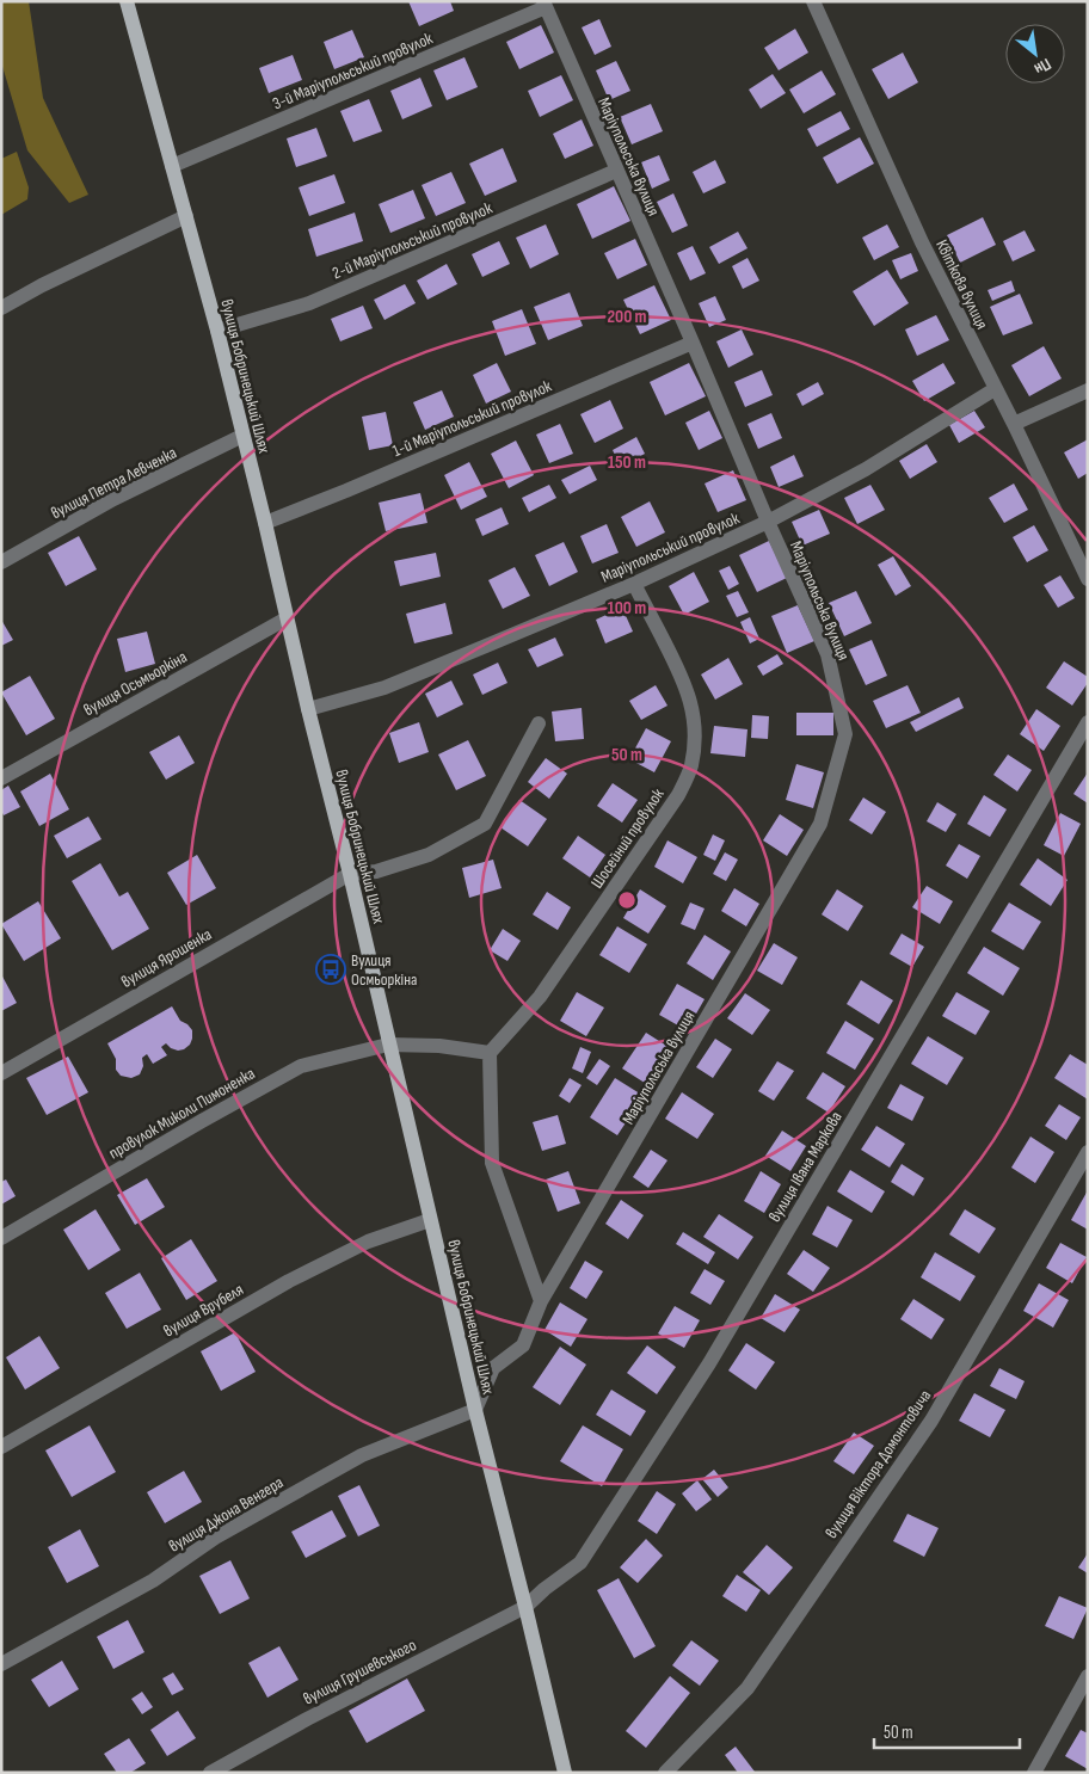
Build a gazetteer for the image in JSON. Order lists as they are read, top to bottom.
{
  "streets": {
    "main road": ["вулиця Бобринецький Шлях"],
    "street": [
      "3-й Маріупольський провулок",
      "Маріупольська вулиця",
      "2-й Маріупольський провулок",
      "Квіткова вулиця",
      "1-й Маріупольський провулок",
      "вулиця Петра Левченка",
      "Маріупольський провулок",
      "вулиця Осьмьоркіна",
      "Шосейний провулок",
      "вулиця Ярошенка",
      "провулок Миколи Пимоненка",
      "вулиця Івана Маркова",
      "вулиця Врубеля",
      "вулиця Віктора Домонтовича",
      "вулиця Джона Венгера",
      "вулиця Грушевського"
    ]
  },
  "crossings": [
    ["3-й Маріупольський провулок", "Маріупольська вулиця"],
    ["3-й Маріупольський провулок", "вулиця Бобринецький Шлях"],
    ["Маріупольська вулиця", "2-й Маріупольський провулок"],
    ["Маріупольська вулиця", "вулиця Бобринецький Шлях"],
    ["Маріупольська вулиця", "1-й Маріупольський провулок"],
    ["Маріупольська вулиця", "Маріупольський провулок"],
    ["Маріупольська вулиця", "вулиця Джона Венгера"],
    ["2-й Маріупольський провулок", "вулиця Бобринецький Шлях"],
    ["Квіткова вулиця", "Маріупольський провулок"],
    ["вулиця Бобринецький Шлях", "1-й Маріупольський провулок"],
    ["вулиця Бобринецький Шлях", "вулиця Петра Левченка"],
    ["вулиця Бобринецький Шлях", "Маріупольський провулок"],
    ["вулиця Бобринецький Шлях", "вулиця Осьмьоркіна"],
    ["вулиця Бобринецький Шлях", "вулиця Ярошенка"],
    ["вулиця Бобринецький Шлях", "провулок Миколи Пимоненка"],
    ["вулиця Бобринецький Шлях", "вулиця Івана Маркова"],
    ["вулиця Бобринецький Шлях", "вулиця Врубеля"],
    ["вулиця Бобринецький Шлях", "вулиця Джона Венгера"],
    ["вулиця Бобринецький Шлях", "вулиця Грушевського"],
    ["Маріупольський провулок", "Шосейний провулок"],
    ["Шосейний провулок", "провулок Миколи Пимоненка"],
    ["вулиця Івана Маркова", "вулиця Грушевського"]
  ],
  "places": {
    "bus stop": ["Вулиця Осмьоркіна"]
  },
  "scale_bar": "50 m",
  "north": "bottom right",
  "rings": [
    "200 m",
    "150 m",
    "100 m",
    "50 m"
  ]
}
